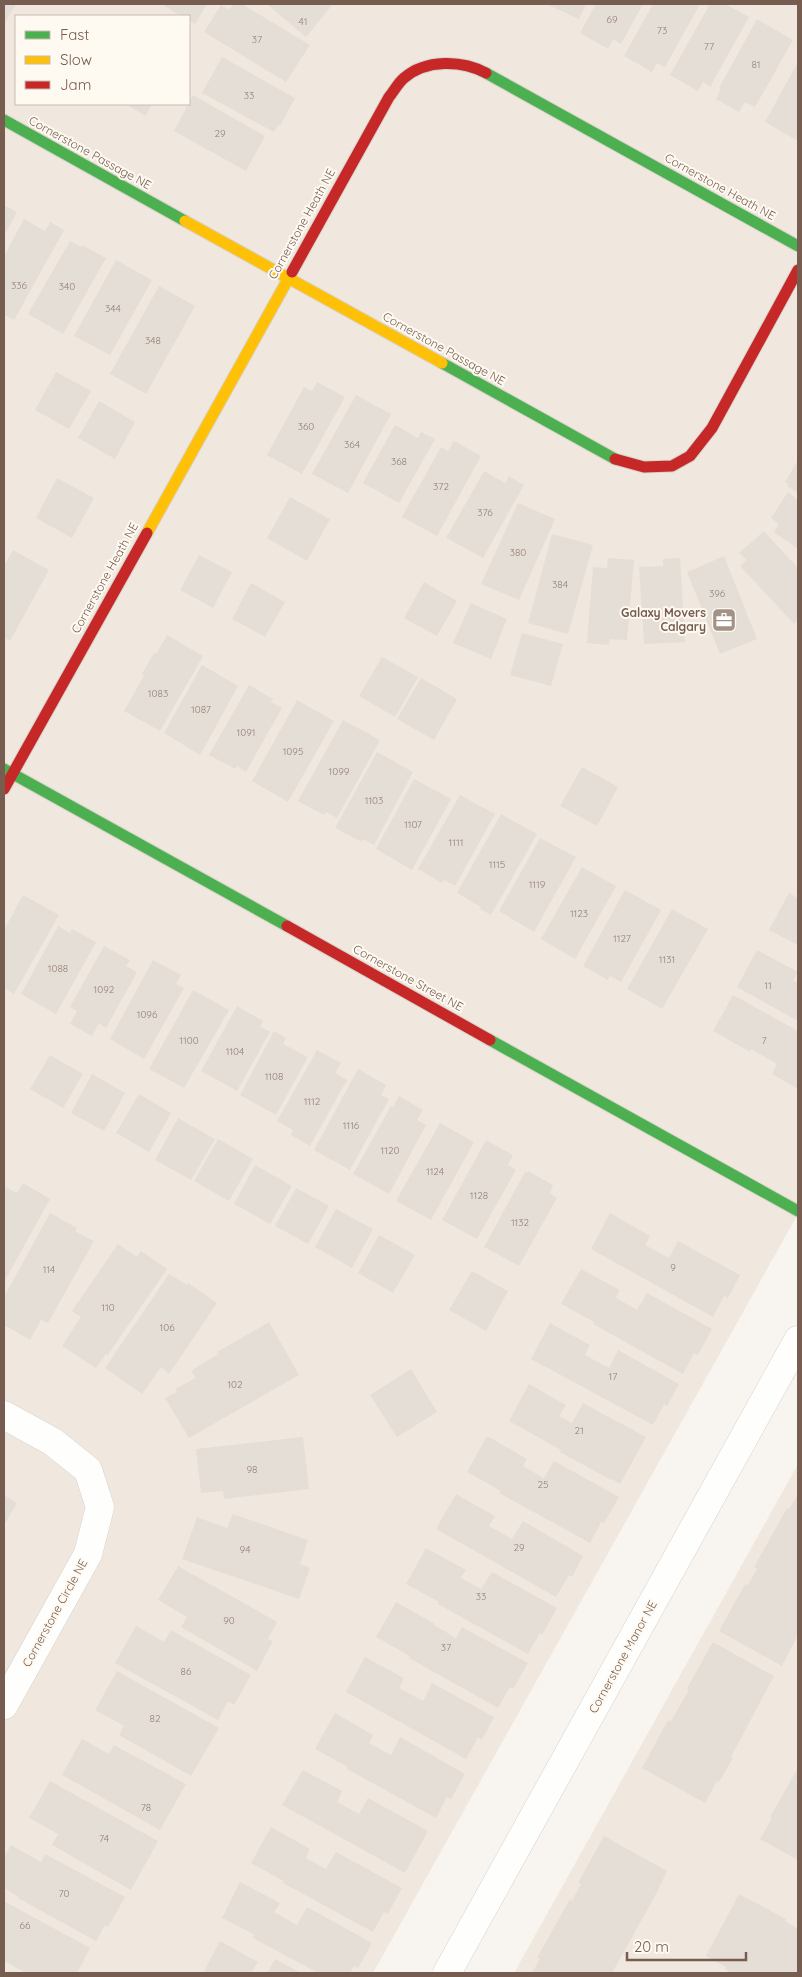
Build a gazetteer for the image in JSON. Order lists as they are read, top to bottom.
{
  "streets": {
    "street": [
      "Cornerstone Passage NE",
      "Cornerstone Heath NE",
      "Cornerstone Street NE",
      "Cornerstone Circle NE",
      "Cornerstone Manor NE"
    ]
  },
  "crossings": [
    ["Cornerstone Passage NE", "Cornerstone Heath NE"],
    ["Cornerstone Heath NE", "Cornerstone Street NE"]
  ],
  "places": {
    "office": ["Galaxy Movers Calgary"]
  },
  "house_numbers": [
    "69",
    "41",
    "73",
    "37",
    "77",
    "81",
    "33",
    "29",
    "336",
    "340",
    "344",
    "348",
    "360",
    "364",
    "368",
    "372",
    "376",
    "380",
    "384",
    "396",
    "1083",
    "1087",
    "1091",
    "1095",
    "1099",
    "1103",
    "1107",
    "1111",
    "1115",
    "1119",
    "1123",
    "1127",
    "1131",
    "1088",
    "11",
    "1092",
    "1096",
    "1100",
    "7",
    "1104",
    "1108",
    "1112",
    "1116",
    "1120",
    "1124",
    "1128",
    "1132",
    "9",
    "114",
    "110",
    "106",
    "17",
    "102",
    "21",
    "98",
    "25",
    "29",
    "94",
    "33",
    "90",
    "37",
    "86",
    "82",
    "78",
    "74",
    "70",
    "66"
  ],
  "legend": ["Fast", "Slow", "Jam"],
  "scale_bar": "20 m"
}
